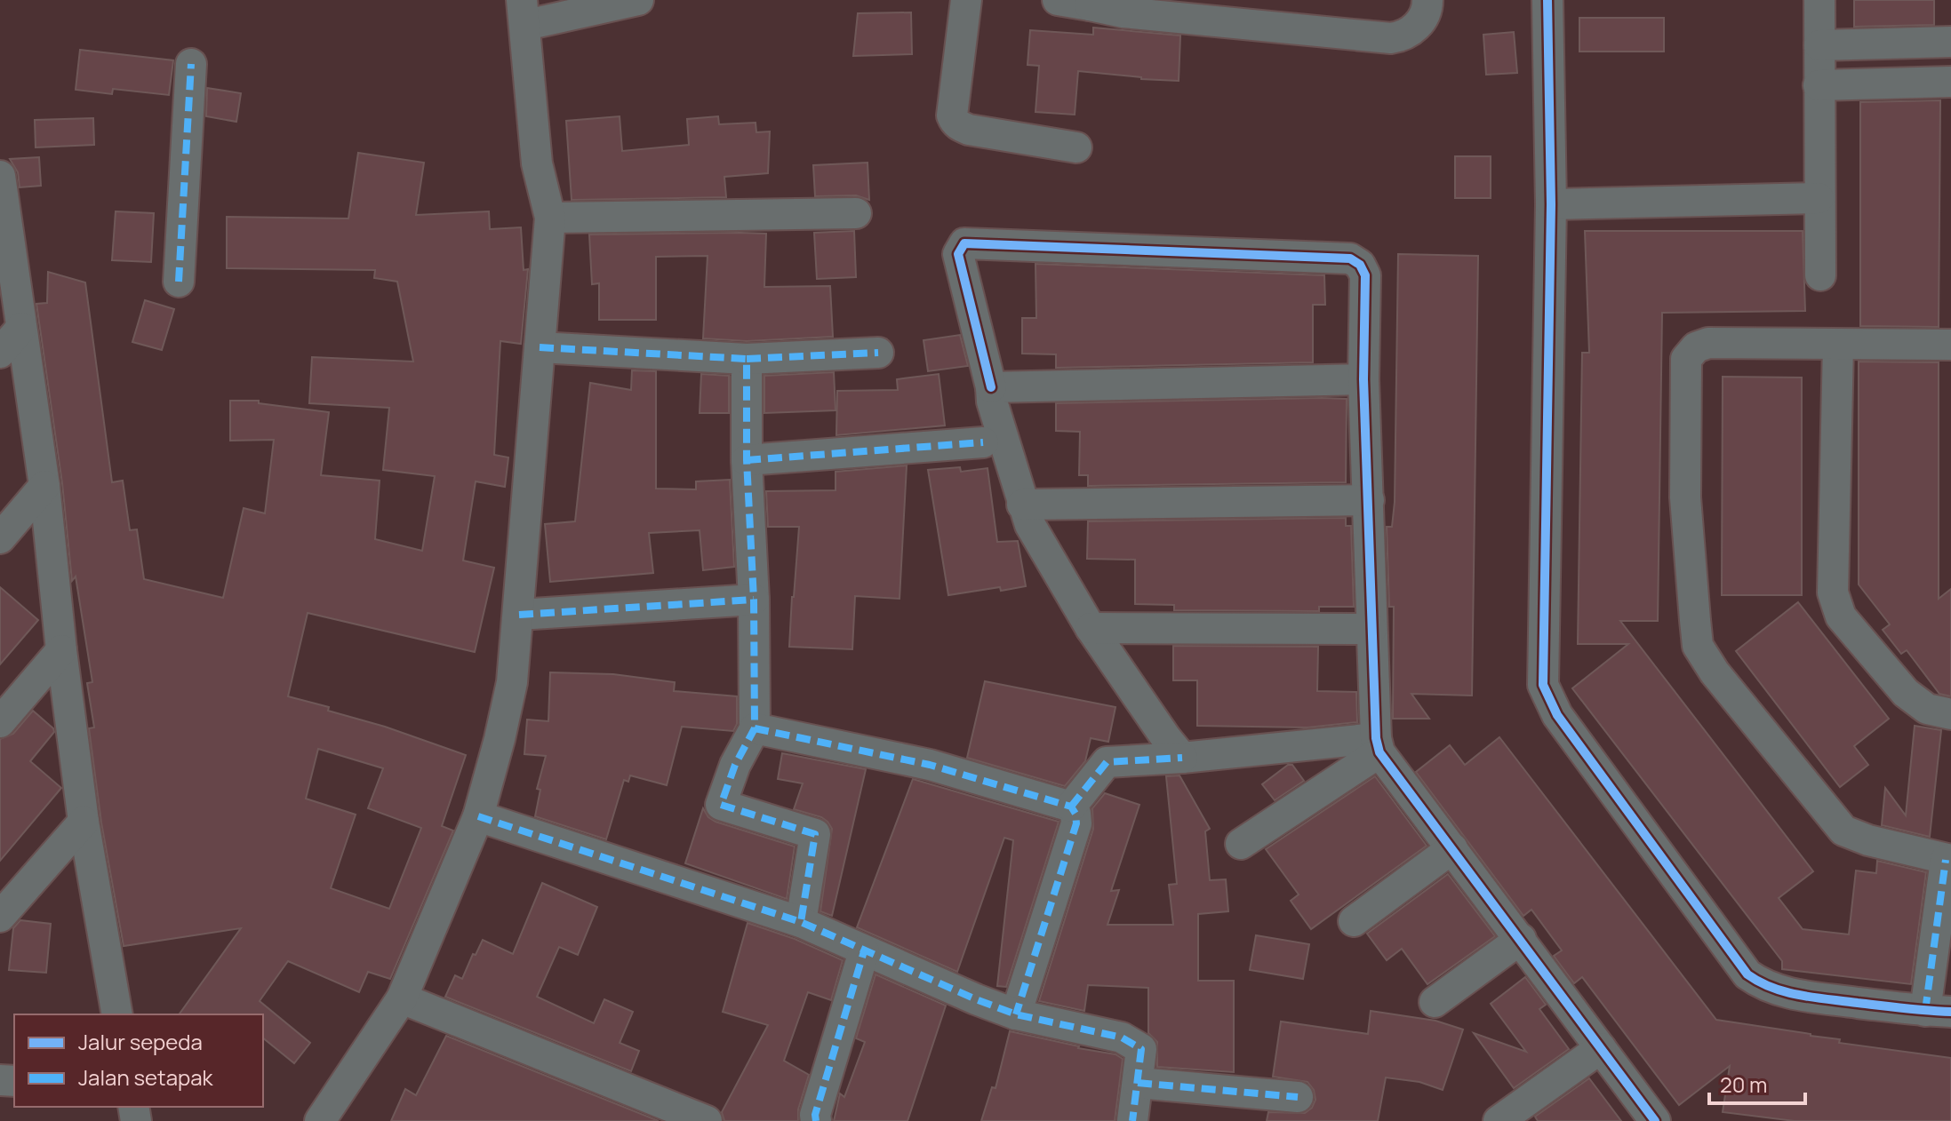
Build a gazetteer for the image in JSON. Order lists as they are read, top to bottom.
{
  "legend": ["Jalur sepeda", "Jalan setapak"],
  "scale_bar": "20 m"
}
